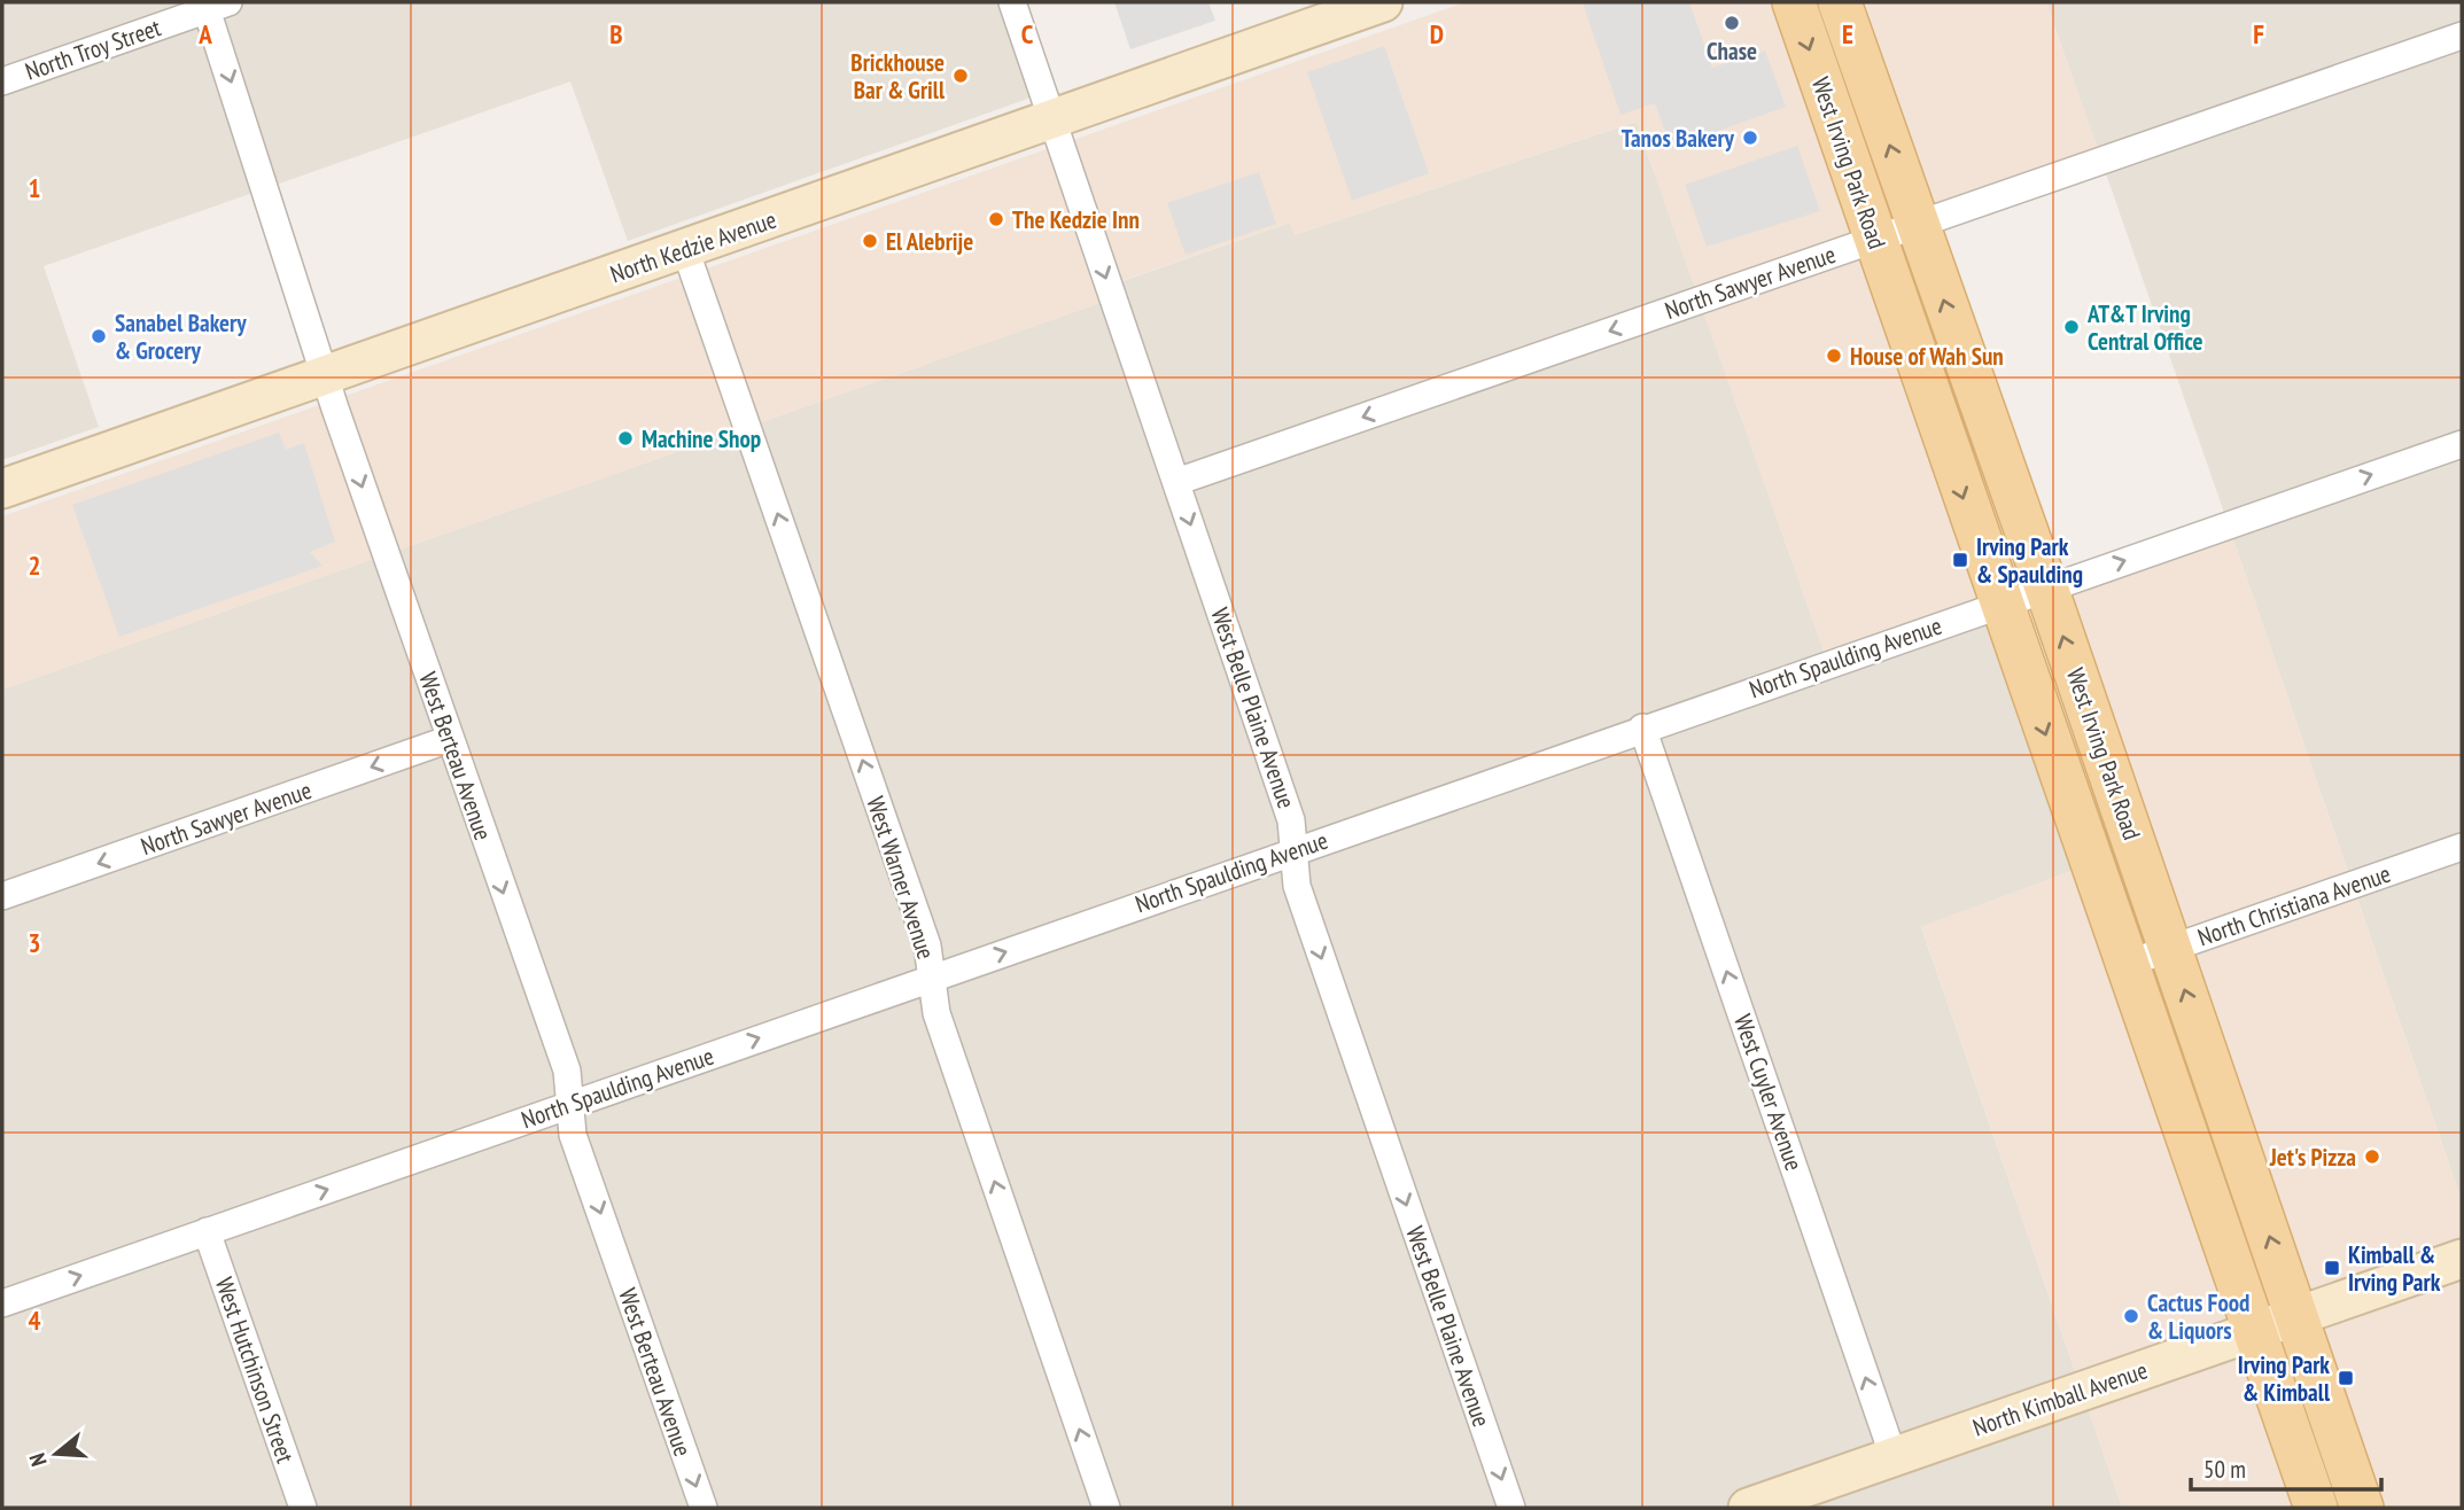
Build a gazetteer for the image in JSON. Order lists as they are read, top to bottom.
{
  "streets": {
    "main road": ["West Irving Park Road", "North Kedzie Avenue", "North Kimball Avenue"],
    "street": [
      "North Troy Street",
      "North Sawyer Avenue",
      "North Spaulding Avenue",
      "West Belle Plaine Avenue",
      "West Berteau Avenue",
      "West Warner Avenue",
      "North Christiana Avenue",
      "West Cuyler Avenue",
      "West Hutchinson Street"
    ]
  },
  "crossings": [
    ["North Troy Street", "West Berteau Avenue"],
    ["West Irving Park Road", "North Sawyer Avenue"],
    ["West Irving Park Road", "North Spaulding Avenue"],
    ["West Irving Park Road", "North Christiana Avenue"],
    ["West Irving Park Road", "North Kimball Avenue"],
    ["North Kedzie Avenue", "West Belle Plaine Avenue"],
    ["North Kedzie Avenue", "West Berteau Avenue"],
    ["North Kedzie Avenue", "West Warner Avenue"],
    ["North Sawyer Avenue", "West Belle Plaine Avenue"],
    ["North Sawyer Avenue", "West Berteau Avenue"],
    ["North Spaulding Avenue", "West Belle Plaine Avenue"],
    ["North Spaulding Avenue", "West Berteau Avenue"],
    ["North Spaulding Avenue", "West Warner Avenue"],
    ["North Spaulding Avenue", "West Cuyler Avenue"],
    ["North Spaulding Avenue", "West Hutchinson Street"],
    ["West Cuyler Avenue", "North Kimball Avenue"]
  ],
  "one_way": [
    "North Sawyer Avenue",
    "North Spaulding Avenue",
    "West Belle Plaine Avenue",
    "West Berteau Avenue",
    "West Warner Avenue",
    "West Cuyler Avenue"
  ],
  "places": {
    "other": [
      "Chase",
      "Brickhouse Bar & Grill",
      "Tanos Bakery",
      "The Kedzie Inn",
      "El Alebrije",
      "AT&T Irving Central Office",
      "Sanabel Bakery & Grocery",
      "House of Wah Sun",
      "Machine Shop",
      "Jet's Pizza",
      "Cactus Food & Liquors"
    ],
    "transit": ["Irving Park & Spaulding", "Kimball & Irving Park", "Irving Park & Kimball"]
  },
  "scale_bar": "50 m",
  "north": "left",
  "grid": {
    "columns": [
      "A",
      "B",
      "C",
      "D",
      "E",
      "F"
    ],
    "rows": [
      "1",
      "2",
      "3",
      "4"
    ]
  }
}
